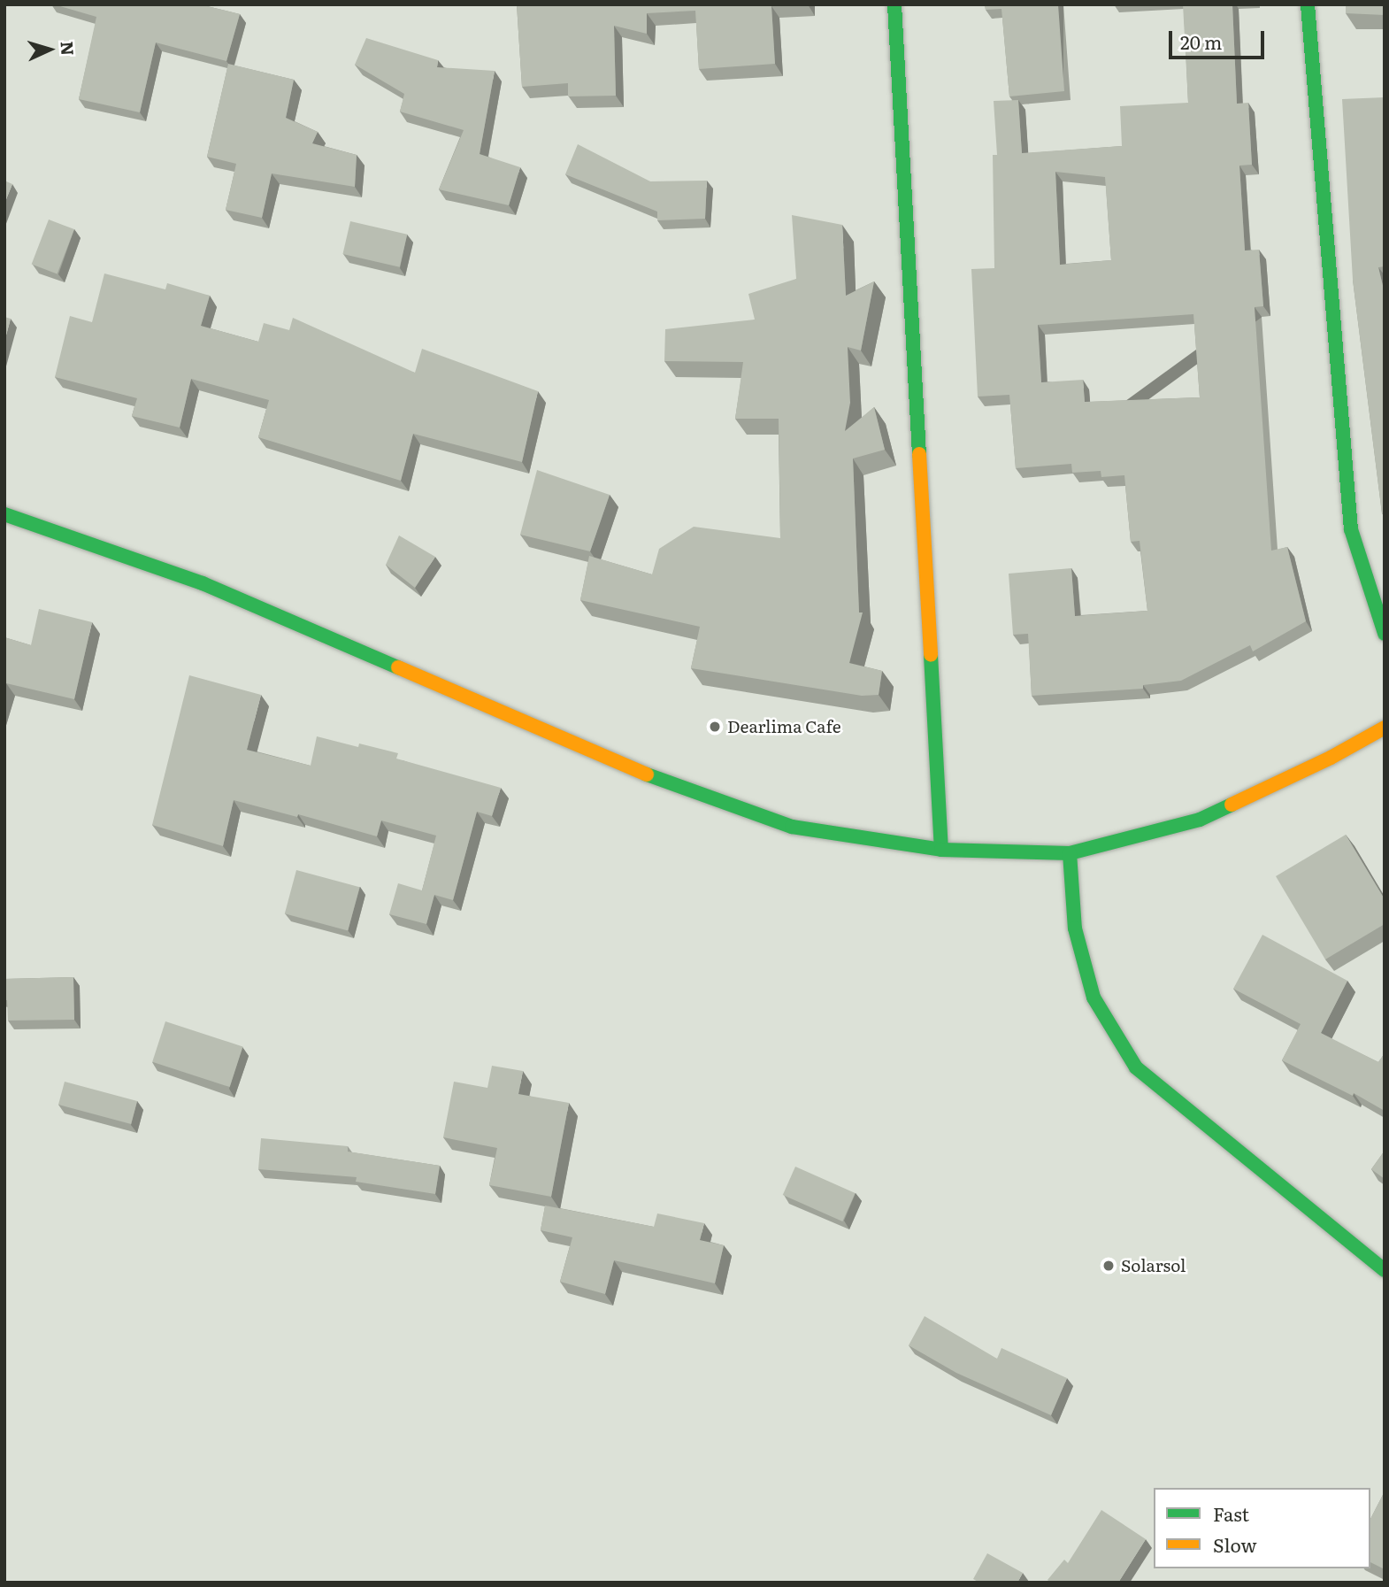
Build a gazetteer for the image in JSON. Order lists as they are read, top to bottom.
{
  "places": ["Dearlima Cafe", "Solarsol"],
  "legend": ["Fast", "Slow"],
  "scale_bar": "20 m",
  "north": "right"
}
